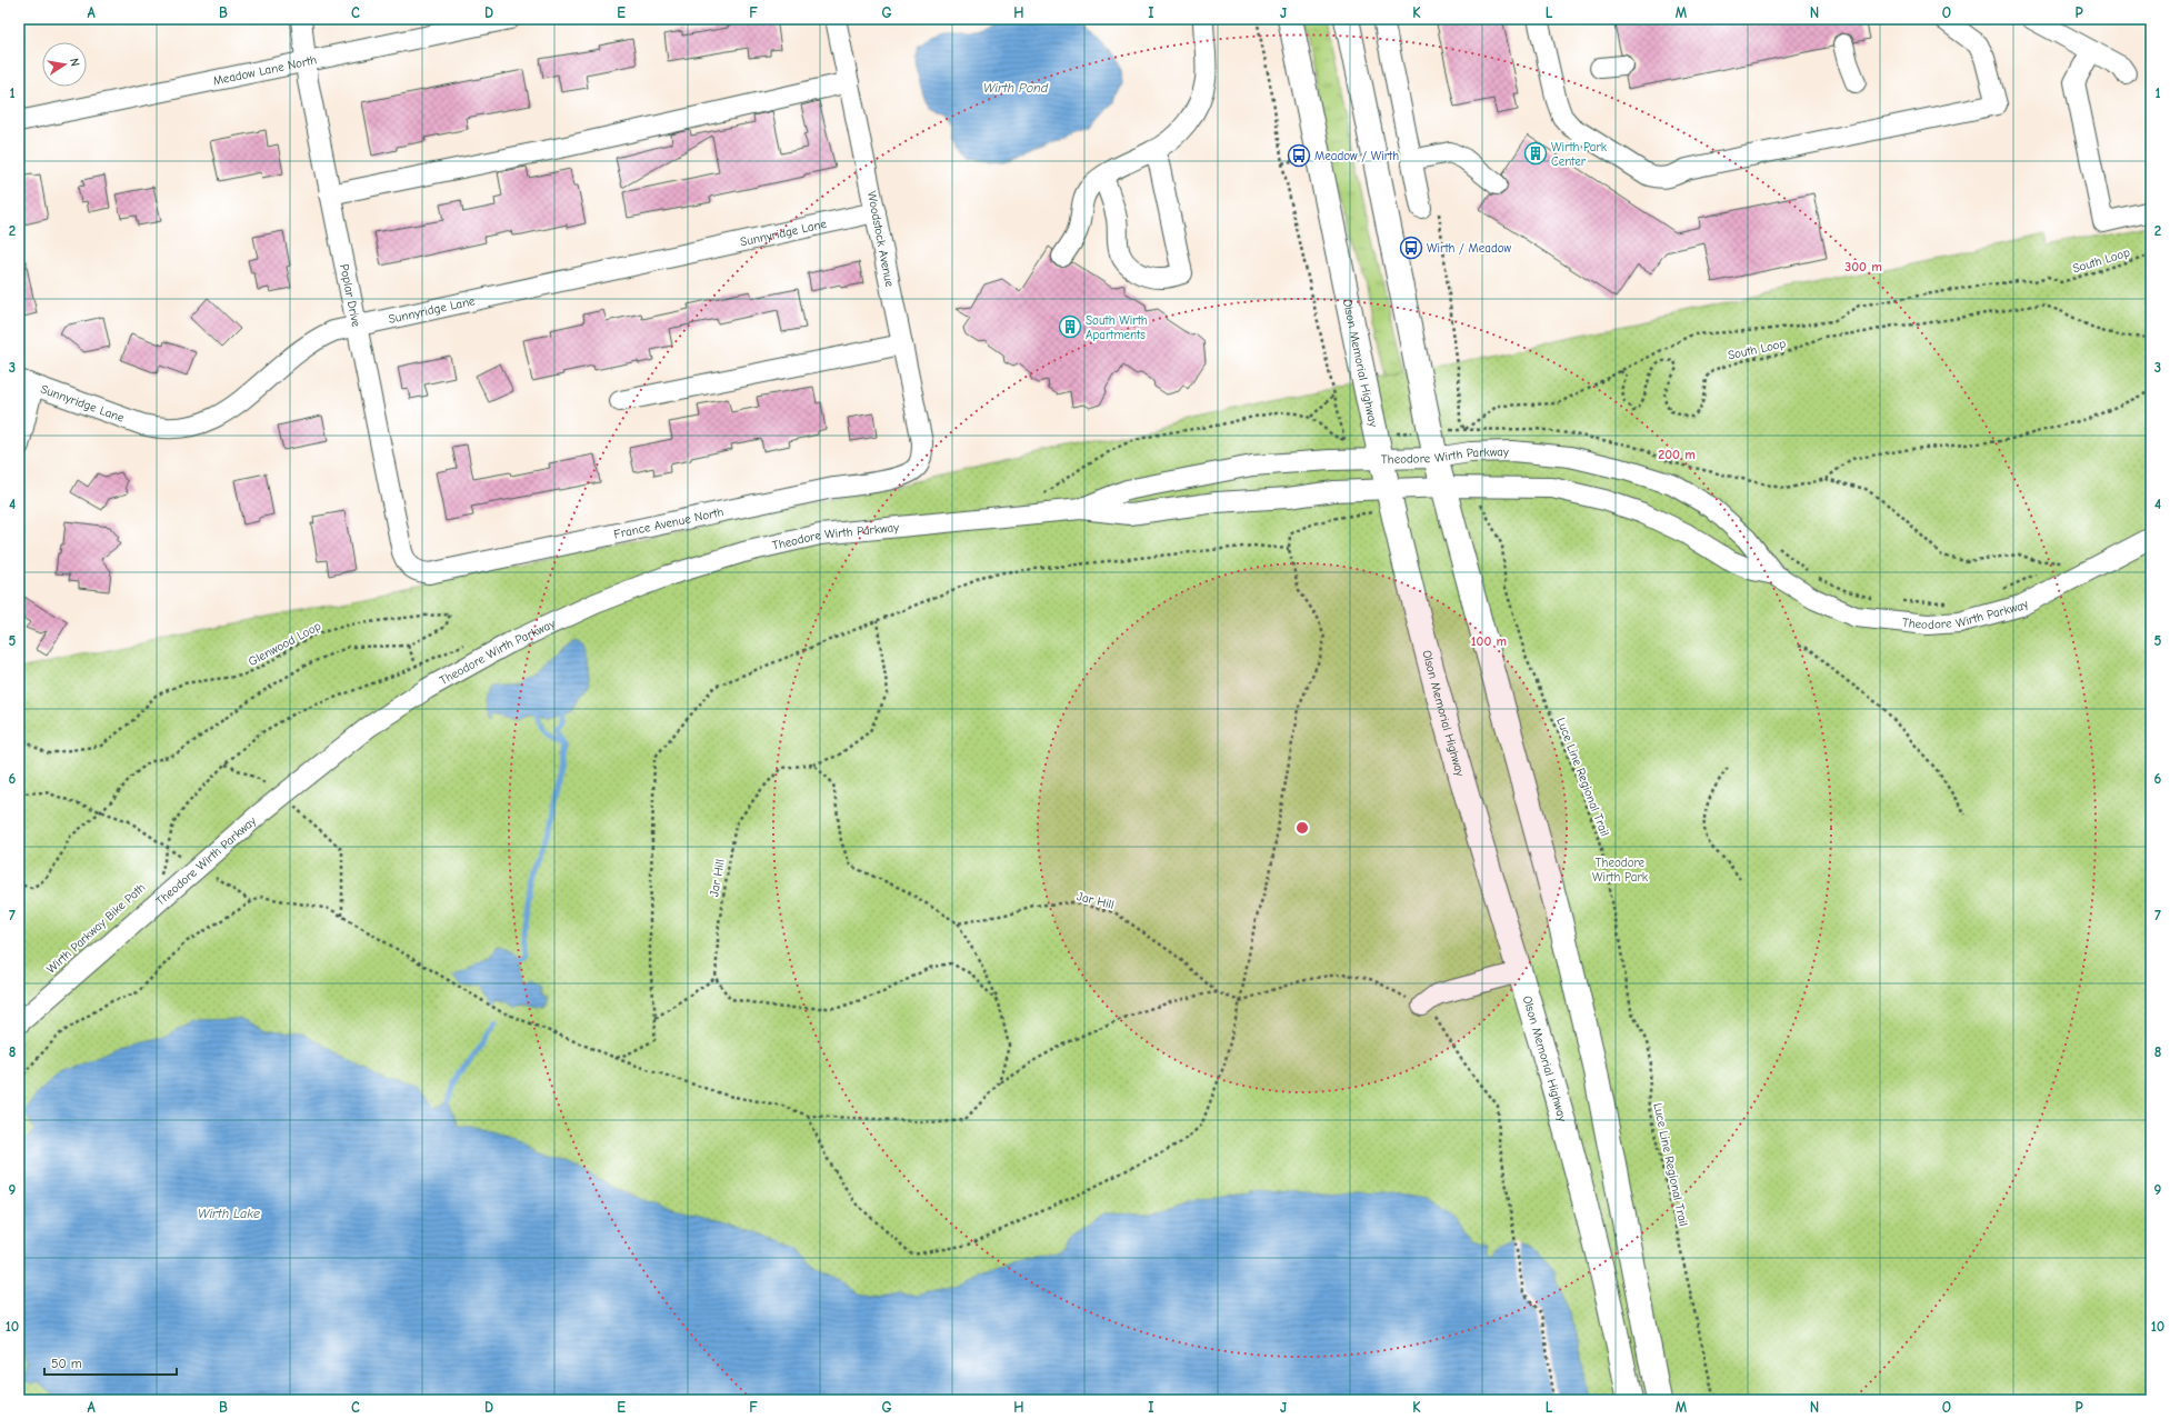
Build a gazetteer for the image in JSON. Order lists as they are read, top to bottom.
{
  "streets": {
    "main road": ["Olson Memorial Highway"],
    "street": [
      "Meadow Lane North",
      "Sunnyridge Lane",
      "Woodstock Avenue",
      "Poplar Drive",
      "Theodore Wirth Parkway",
      "France Avenue North"
    ],
    "path": [
      "South Loop",
      "Glenwood Loop",
      "Luce Line Regional Trail",
      "Jar Hill",
      "Wirth Parkway Bike Path"
    ]
  },
  "crossings": [
    ["Meadow Lane North", "Poplar Drive"],
    ["Sunnyridge Lane", "Woodstock Avenue"],
    ["Sunnyridge Lane", "Poplar Drive"],
    ["Woodstock Avenue", "France Avenue North"],
    ["Poplar Drive", "France Avenue North"],
    ["Olson Memorial Highway", "Theodore Wirth Parkway"],
    ["Theodore Wirth Parkway", "Wirth Parkway Bike Path"]
  ],
  "water": ["Wirth Pond", "Wirth Lake"],
  "parks": ["Theodore Wirth Park"],
  "places": {
    "building": ["Wirth Park Center", "South Wirth Apartments"],
    "bus stop": ["Meadow / Wirth", "Wirth / Meadow"]
  },
  "scale_bar": "50 m",
  "north": "right",
  "grid": {
    "columns": [
      "A",
      "B",
      "C",
      "D",
      "E",
      "F",
      "G",
      "H",
      "I",
      "J",
      "K",
      "L",
      "M",
      "N",
      "O",
      "P"
    ],
    "rows": [
      "1",
      "2",
      "3",
      "4",
      "5",
      "6",
      "7",
      "8",
      "9",
      "10"
    ]
  },
  "rings": ["300 m", "200 m", "100 m"]
}
